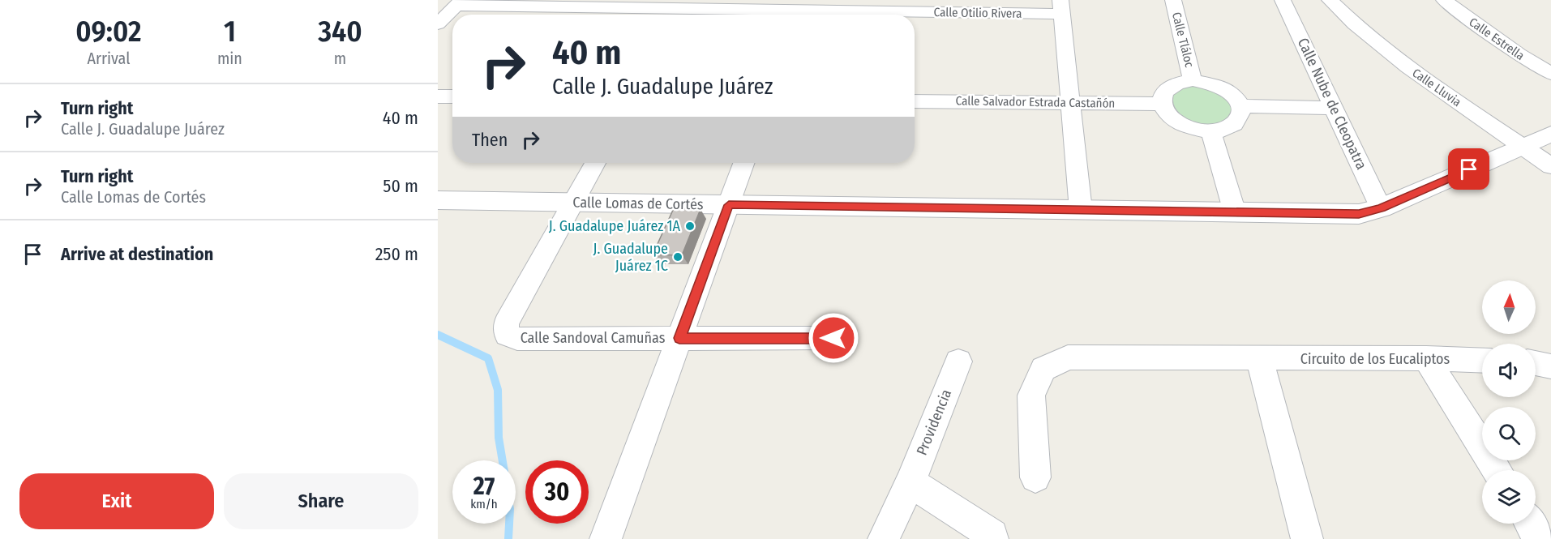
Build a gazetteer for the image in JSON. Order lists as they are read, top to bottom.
{
  "streets": {
    "street": [
      "Calle Otilio Rivera",
      "Calle Estrella",
      "Calle Tláloc",
      "Calle Lluvia",
      "Calle Salvador Estrada Castañón",
      "Calle Nube de Cleopatra",
      "Calle Lomas de Cortés",
      "Calle Sandoval Camuñas",
      "Circuito de los Eucaliptos",
      "Providencia"
    ]
  },
  "crossings": [
    ["Calle Tláloc", "Calle Salvador Estrada Castañón"],
    ["Calle Lluvia", "Calle Lomas de Cortés"],
    ["Calle Nube de Cleopatra", "Calle Lomas de Cortés"],
    ["Calle Lomas de Cortés", "Calle Sandoval Camuñas"]
  ],
  "places": ["J. Guadalupe Juárez 1A", "J. Guadalupe Juárez 1C"],
  "north": "top",
  "page": {
    "eta": [
      "09:02",
      "Arrival",
      "1",
      "min",
      "340",
      "m"
    ],
    "turn": ["40 m", "Calle J. Guadalupe Juárez"],
    "list": [
      {
        "name": "Turn right",
        "note": "Calle J. Guadalupe Juárez",
        "value": "40 m"
      },
      {
        "name": "Turn right",
        "note": "Calle Lomas de Cortés",
        "value": "50 m"
      },
      {
        "name": "Arrive at destination",
        "value": "250 m"
      }
    ],
    "then": "Then",
    "speed": "27 km/h",
    "limit": "30",
    "buttons": ["Exit", "Share"]
  }
}
